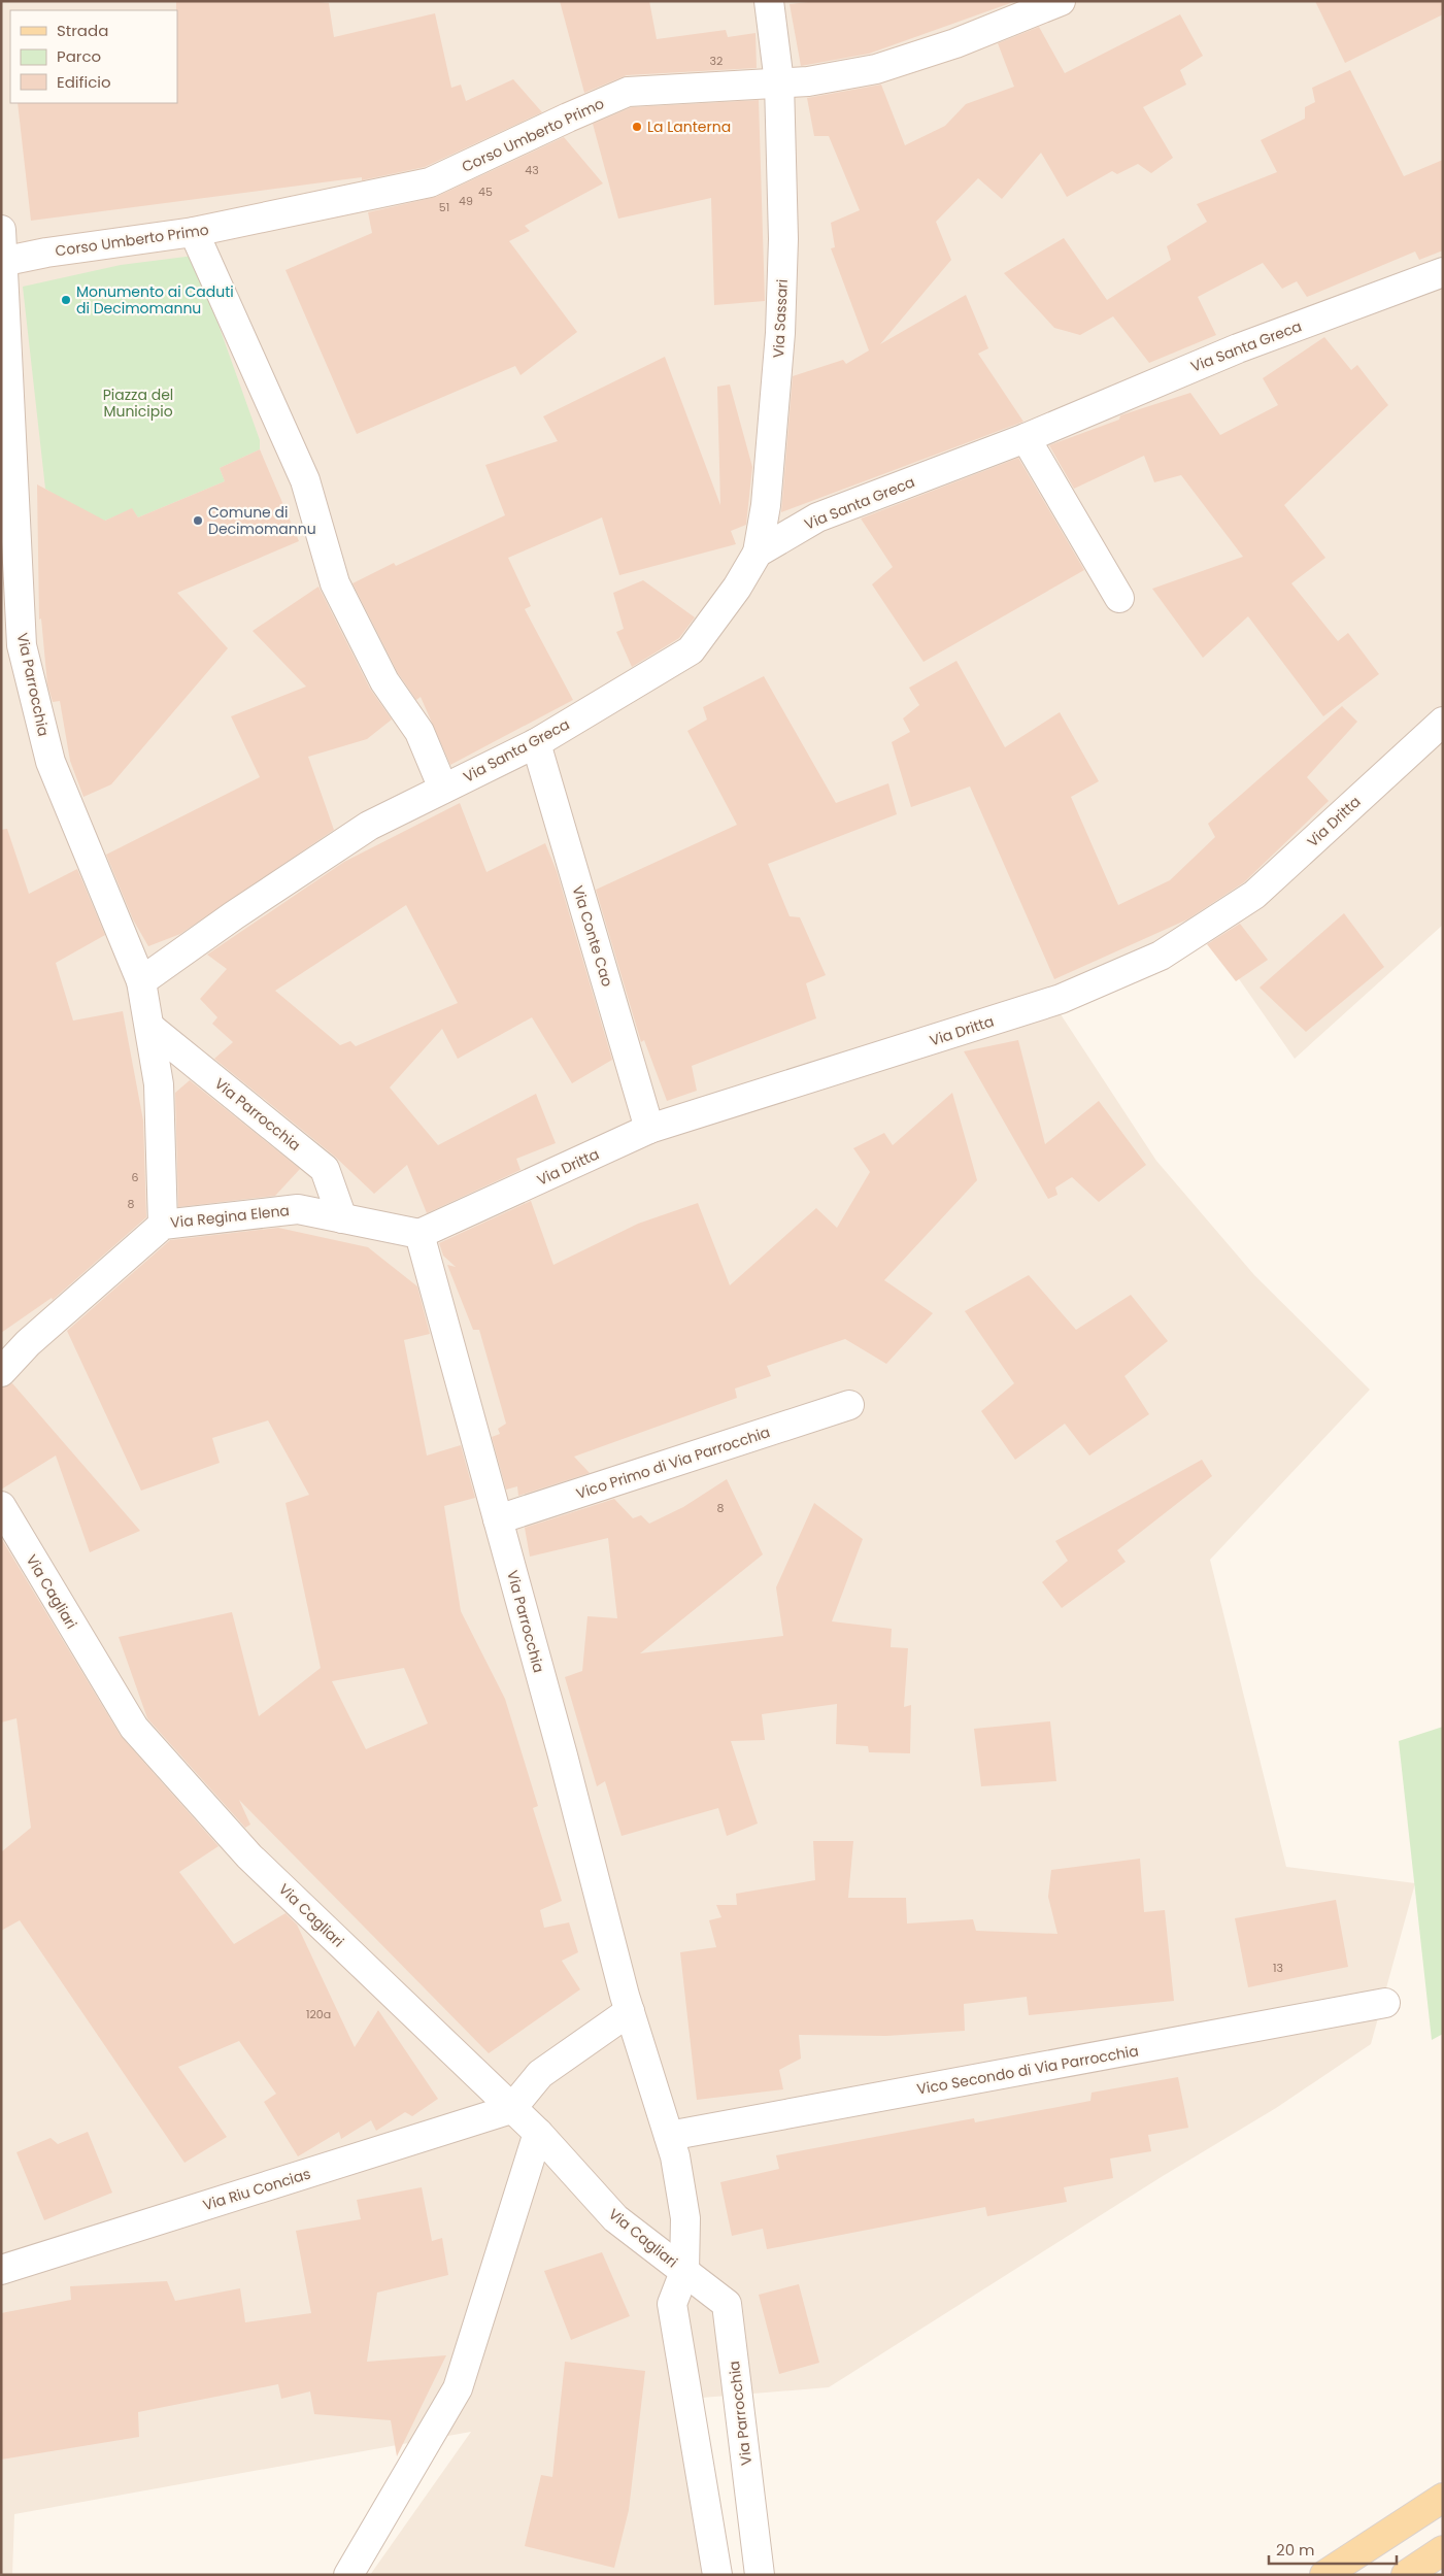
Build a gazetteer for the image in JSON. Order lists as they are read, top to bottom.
{
  "streets": {
    "street": [
      "Corso Umberto Primo",
      "Via Sassari",
      "Via Santa Greca",
      "Via Parrocchia",
      "Via Dritta",
      "Via Conte Cao",
      "Via Regina Elena",
      "Vico Primo di Via Parrocchia",
      "Via Cagliari",
      "Vico Secondo di Via Parrocchia",
      "Via Riu Concias"
    ]
  },
  "crossings": [
    ["Corso Umberto Primo", "Via Sassari"],
    ["Corso Umberto Primo", "Via Parrocchia"],
    ["Via Sassari", "Via Santa Greca"],
    ["Via Santa Greca", "Via Parrocchia"],
    ["Via Santa Greca", "Via Conte Cao"],
    ["Via Parrocchia", "Via Dritta"],
    ["Via Parrocchia", "Via Regina Elena"],
    ["Via Parrocchia", "Vico Primo di Via Parrocchia"],
    ["Via Parrocchia", "Via Cagliari"],
    ["Via Parrocchia", "Vico Secondo di Via Parrocchia"],
    ["Via Dritta", "Via Conte Cao"],
    ["Via Dritta", "Via Regina Elena"],
    ["Via Cagliari", "Via Riu Concias"]
  ],
  "parks": ["Piazza del Municipio"],
  "places": ["La Lanterna", "Monumento ai Caduti di Decimomannu", "Comune di Decimomannu"],
  "house_numbers": [
    "32",
    "43",
    "45",
    "49",
    "51",
    "6",
    "8",
    "8",
    "13",
    "120a"
  ],
  "legend": ["Strada", "Parco", "Edificio"],
  "scale_bar": "20 m"
}
